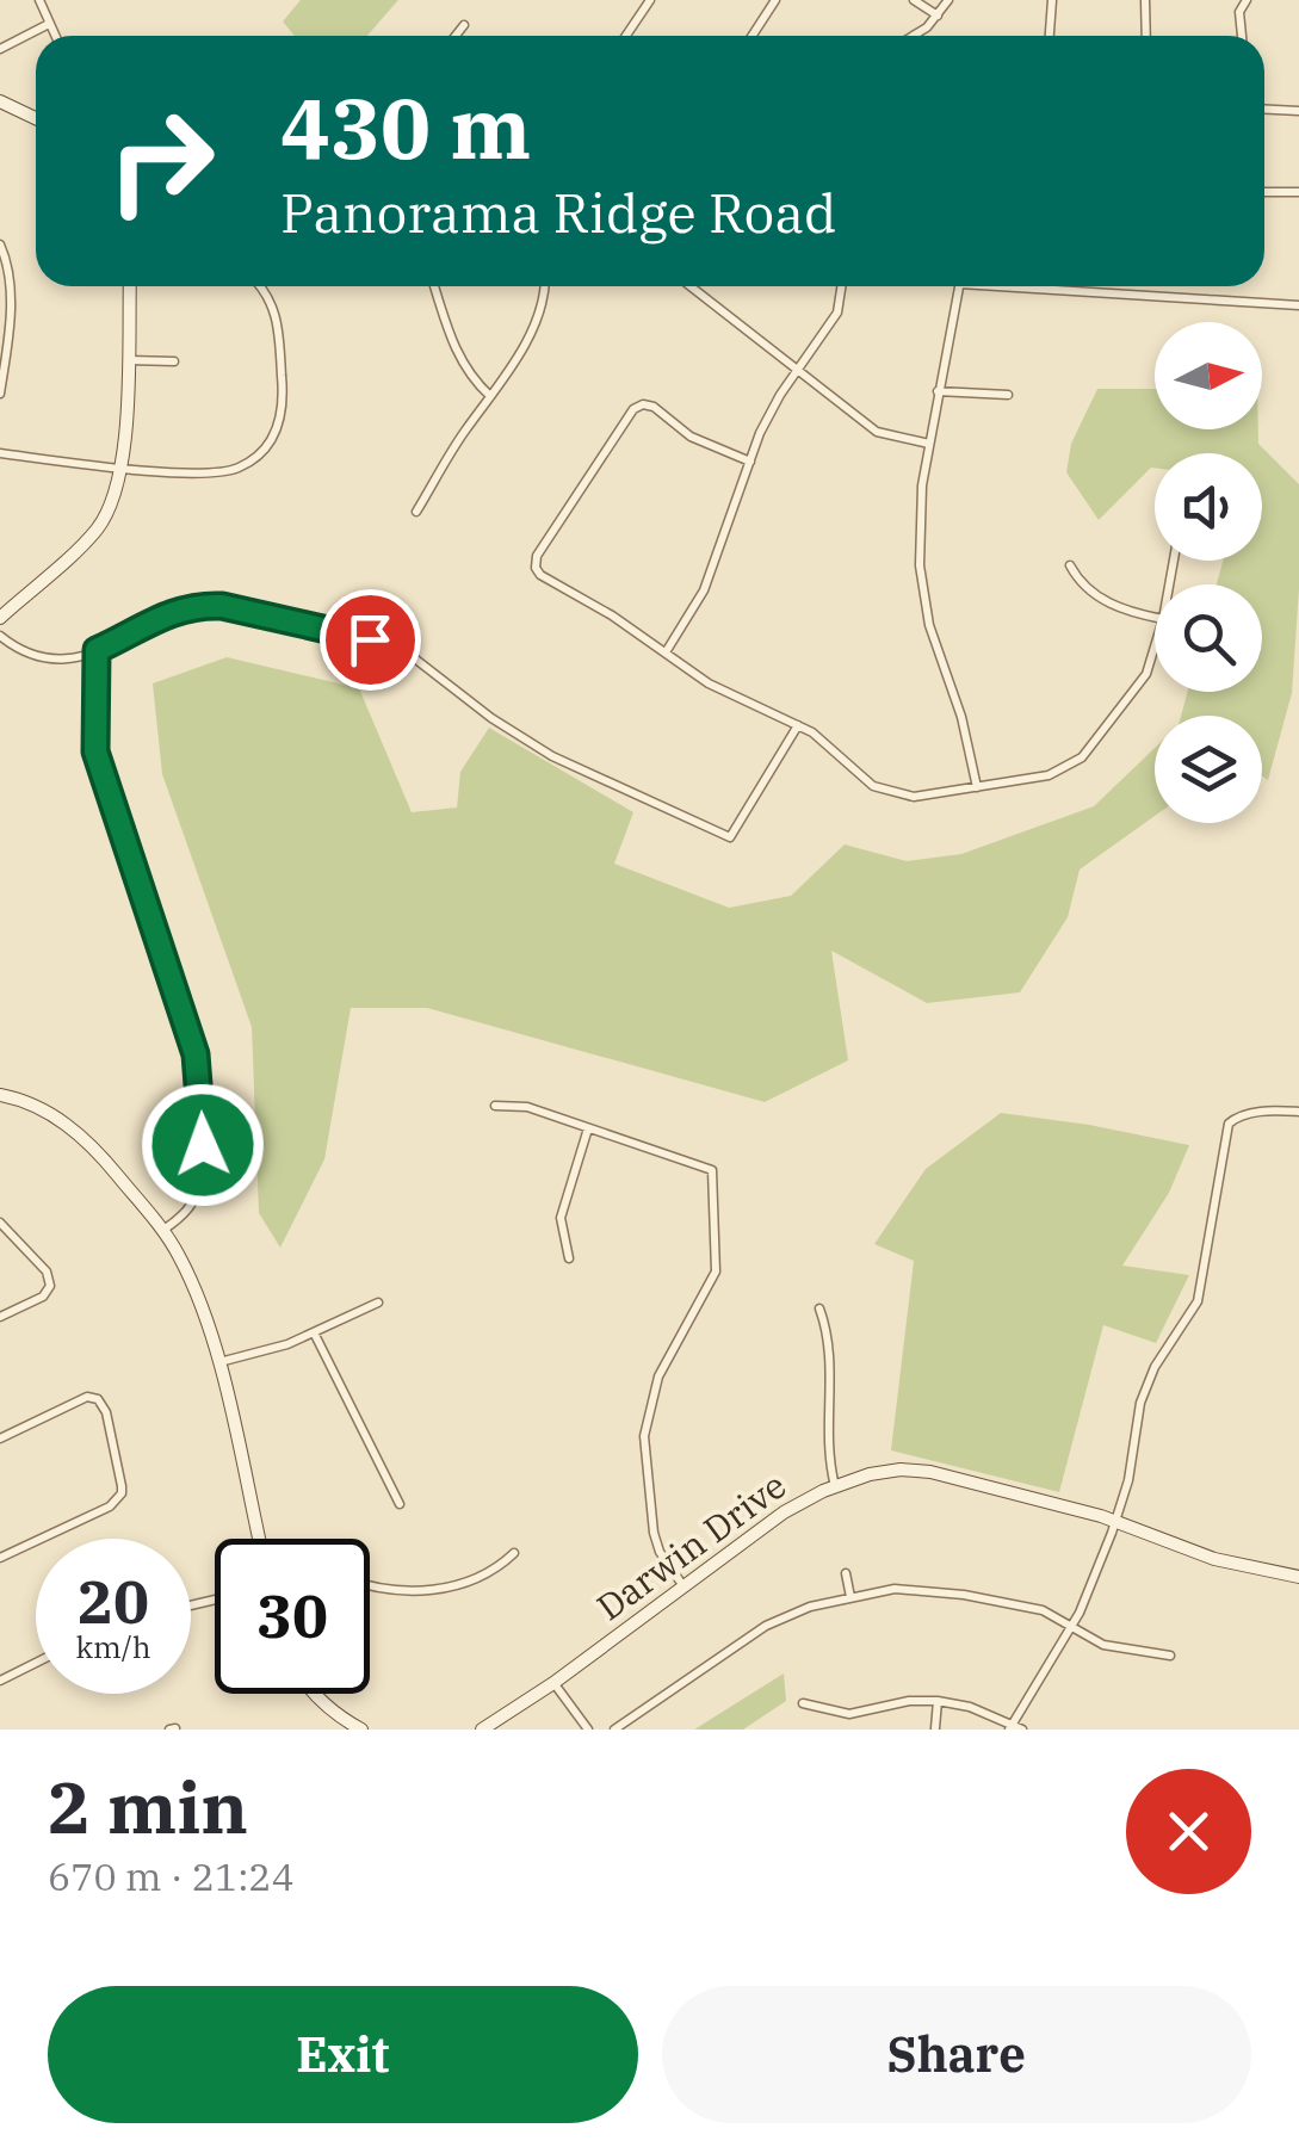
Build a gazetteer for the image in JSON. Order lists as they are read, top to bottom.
{
  "streets": {
    "street": ["Darwin Drive"]
  },
  "north": "right",
  "page": {
    "turn": ["430 m", "Panorama Ridge Road"],
    "speed": "20 km/h",
    "limit": "30",
    "heading": ["2 min", "670 m · 21:24"],
    "buttons": ["Exit", "Share"]
  }
}
